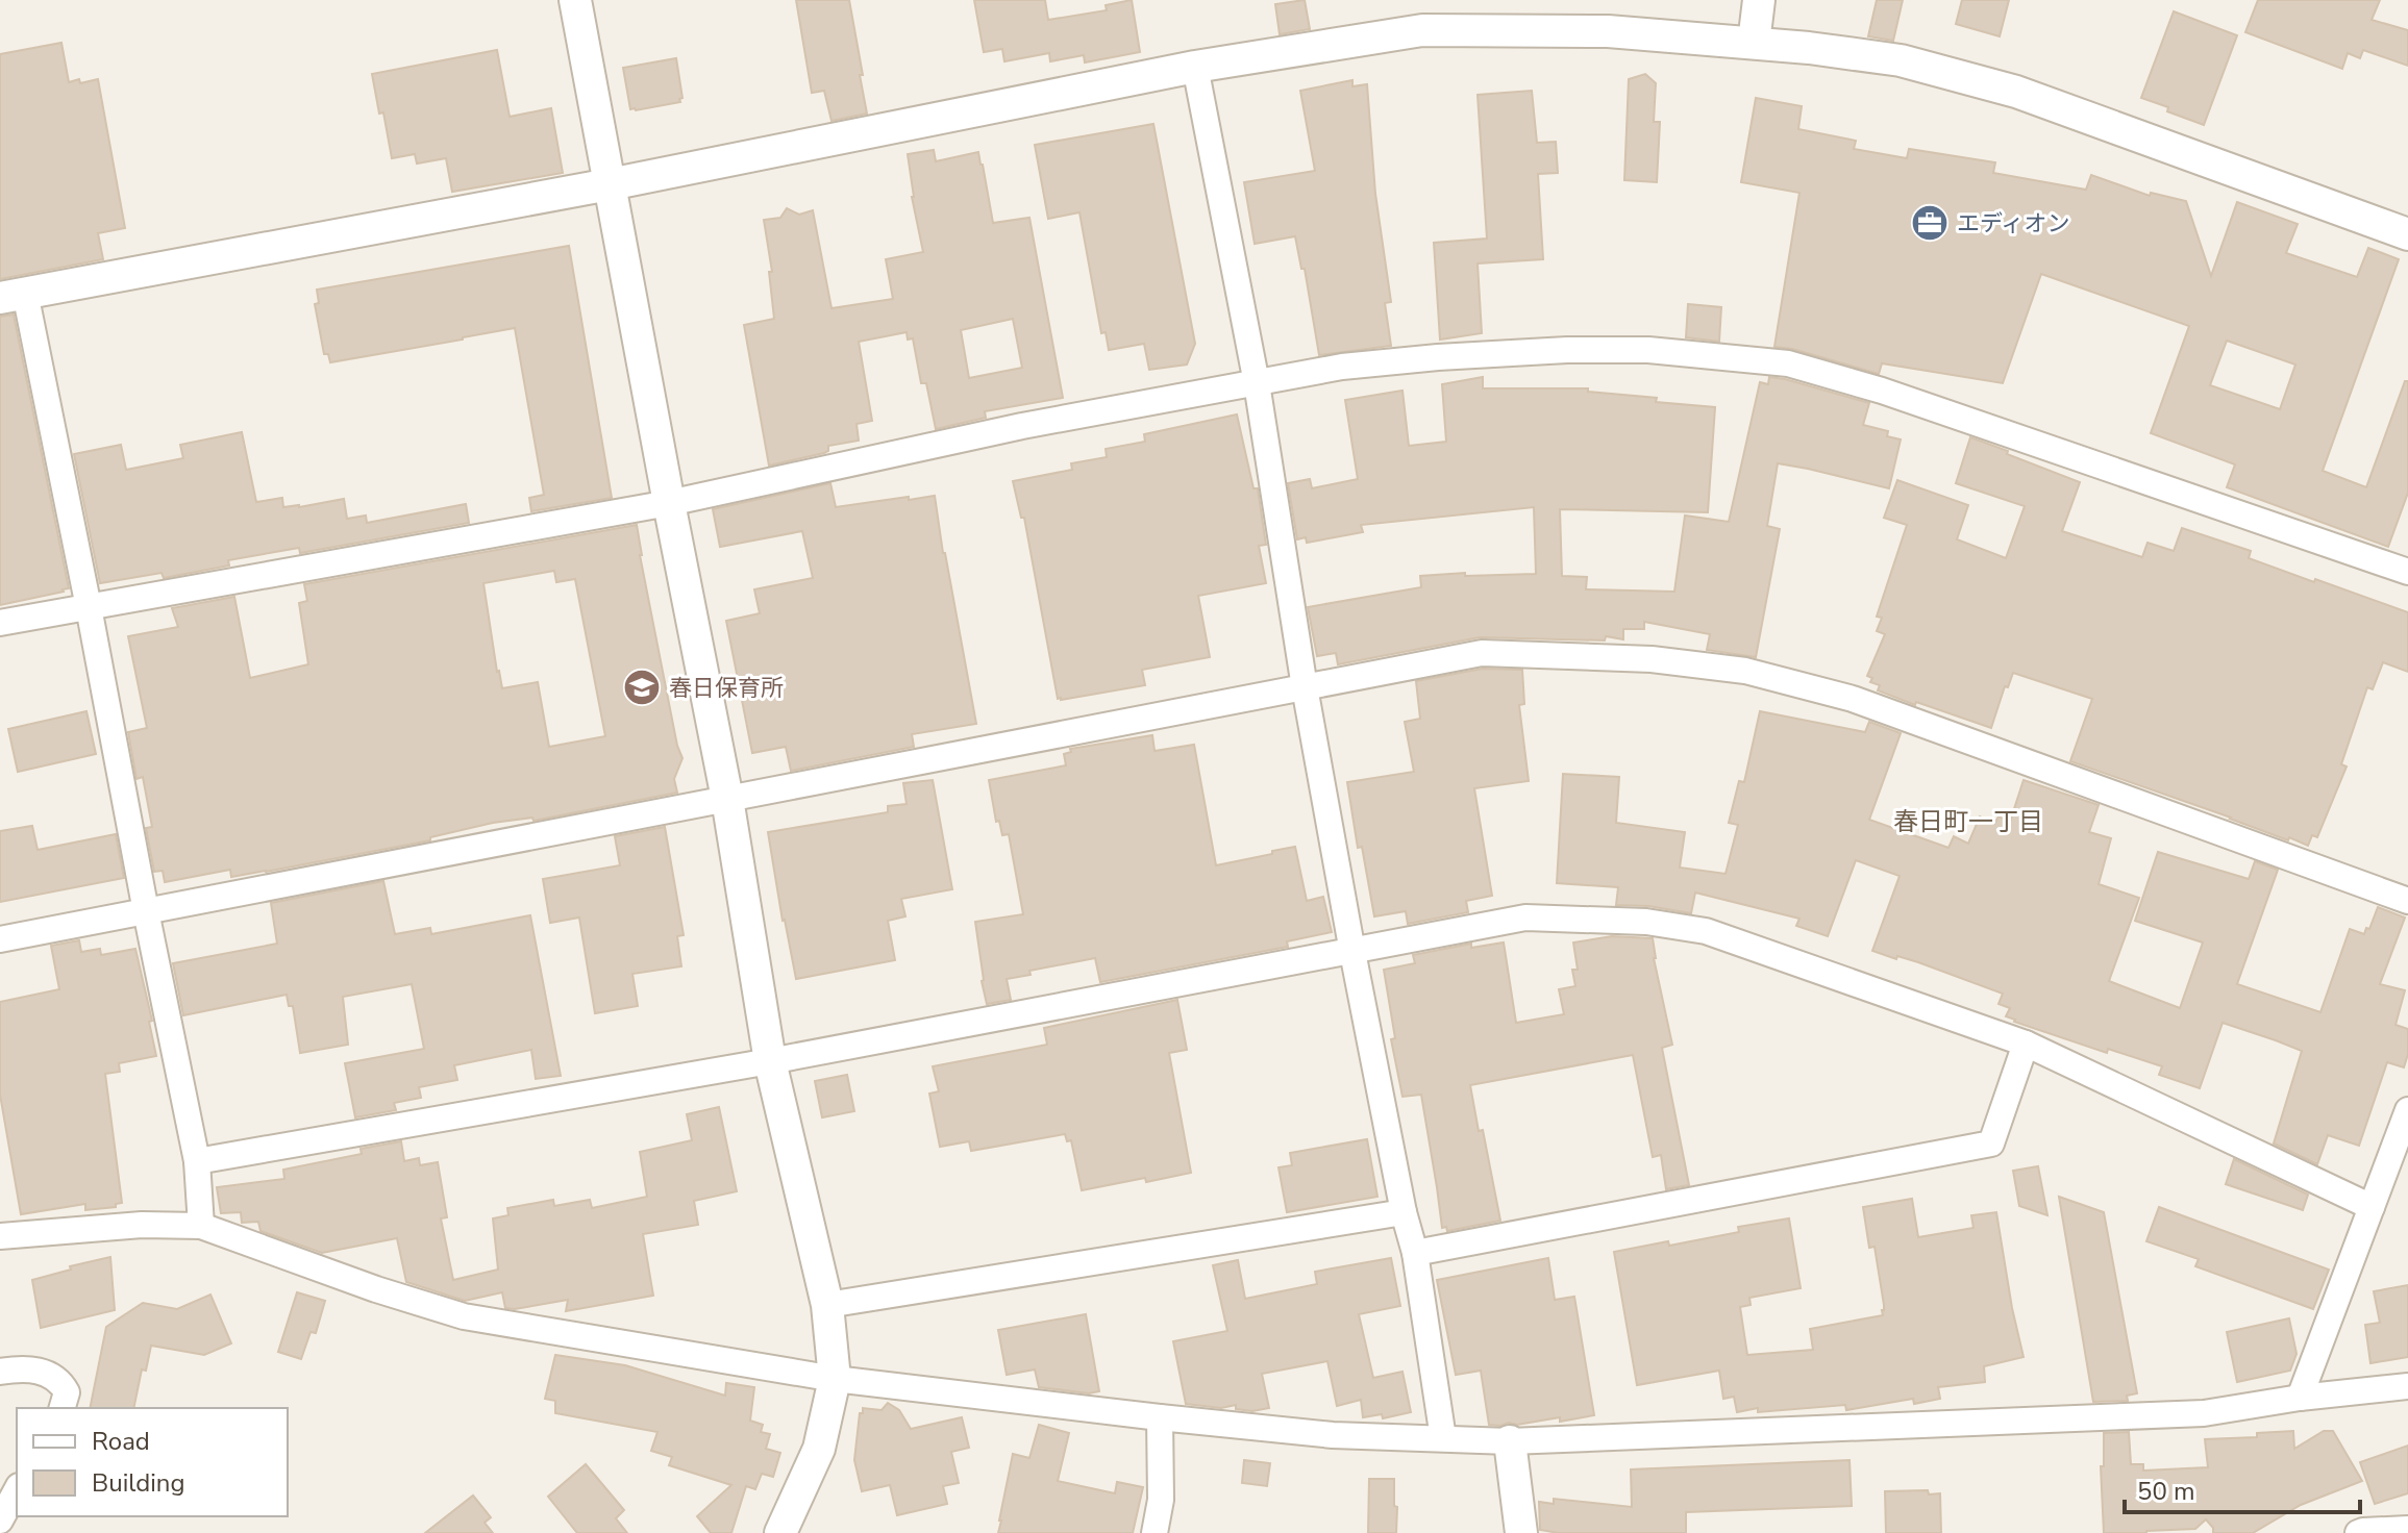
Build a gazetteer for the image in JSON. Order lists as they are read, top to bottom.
{
  "districts": ["春日町一丁目"],
  "places": {
    "office": ["エディオン"],
    "school or university": ["春日保育所"]
  },
  "legend": ["Road", "Building"],
  "scale_bar": "50 m"
}
